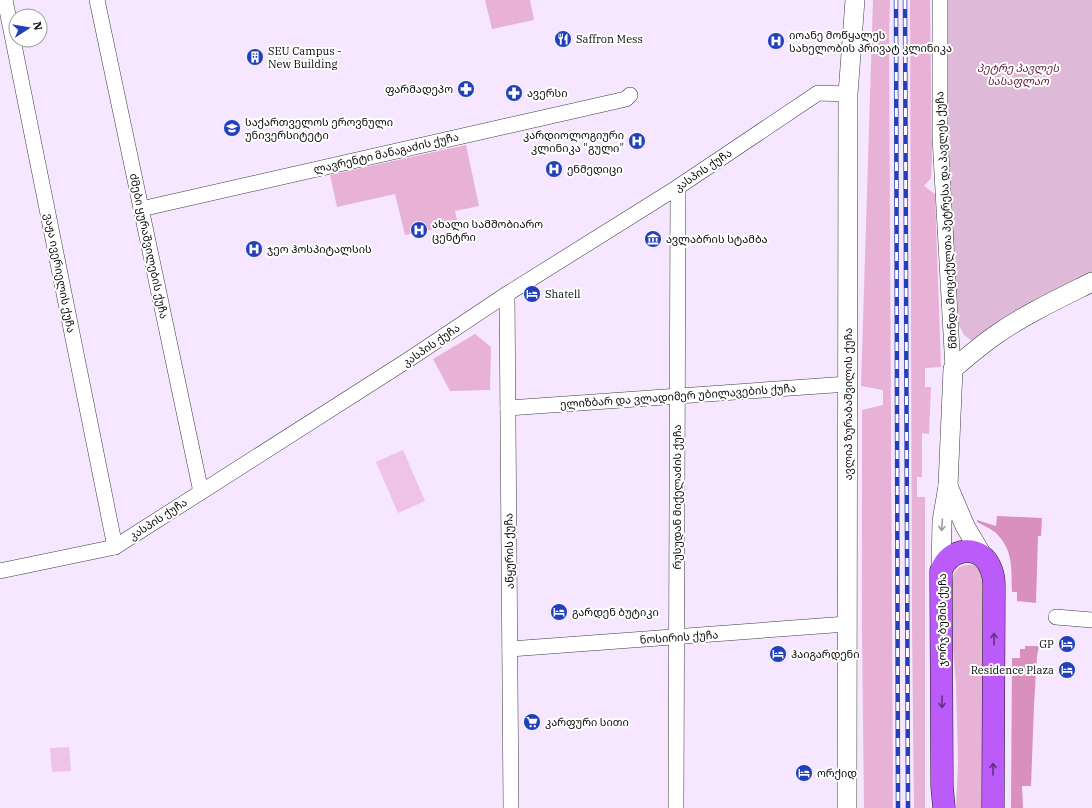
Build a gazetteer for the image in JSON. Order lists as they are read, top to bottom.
{
  "streets": {
    "main road": ["ჯორჯ ბუშის ქუჩა"],
    "street": [
      "ლავრენტი მანაგაძის ქუჩა",
      "კასპის ქუჩა",
      "წმინდა მოციქულთა პეტრესა და პავლეს ქუჩა",
      "ძმები ყურაშვილების ქუჩა",
      "ვაჟა ივერიელის ქუჩა",
      "ელიზბარ და ვლადიმერ უბილავების ქუჩა",
      "ავლიპ ზურაბაშვილის ქუჩა",
      "რუსუდან მიქელაძის ქუჩა",
      "აწყურის ქუჩა",
      "ნოსირის ქუჩა"
    ]
  },
  "crossings": [
    ["ლავრენტი მანაგაძის ქუჩა", "ძმები ყურაშვილების ქუჩა"],
    ["კასპის ქუჩა", "ძმები ყურაშვილების ქუჩა"],
    ["კასპის ქუჩა", "ვაჟა ივერიელის ქუჩა"],
    ["კასპის ქუჩა", "ავლიპ ზურაბაშვილის ქუჩა"],
    ["კასპის ქუჩა", "რუსუდან მიქელაძის ქუჩა"],
    ["კასპის ქუჩა", "აწყურის ქუჩა"],
    ["ელიზბარ და ვლადიმერ უბილავების ქუჩა", "ავლიპ ზურაბაშვილის ქუჩა"],
    ["ელიზბარ და ვლადიმერ უბილავების ქუჩა", "რუსუდან მიქელაძის ქუჩა"],
    ["ელიზბარ და ვლადიმერ უბილავების ქუჩა", "აწყურის ქუჩა"],
    ["ავლიპ ზურაბაშვილის ქუჩა", "ნოსირის ქუჩა"],
    ["რუსუდან მიქელაძის ქუჩა", "ნოსირის ქუჩა"],
    ["აწყურის ქუჩა", "ნოსირის ქუჩა"]
  ],
  "parks": ["პეტრე პავლეს სასაფლაო"],
  "places": {
    "restaurant": ["Saffron Mess"],
    "hospital": [
      "იოანე მოწყალეს სახელობის პრივატ კლინიკა",
      "კარდიოლოგიური კლინიკა \"გული\"",
      "ენმედიცი",
      "ახალი სამშობიარო ცენტრი",
      "ჯეო ჰოსპიტალსის"
    ],
    "building": ["SEU Campus - New Building"],
    "pharmacy": ["ფარმადეპო", "ავერსი"],
    "school or university": ["საქართველოს ეროვნული უნივერსიტეტი"],
    "museum": ["ავლაბრის სტამბა"],
    "hotel": [
      "Shatell",
      "გარდენ ბუტიკი",
      "GP",
      "ჰაიგარდენი",
      "Residence Plaza",
      "ორქიდ"
    ],
    "supermarket": ["კარფური სითი"]
  },
  "north": "right"
}
